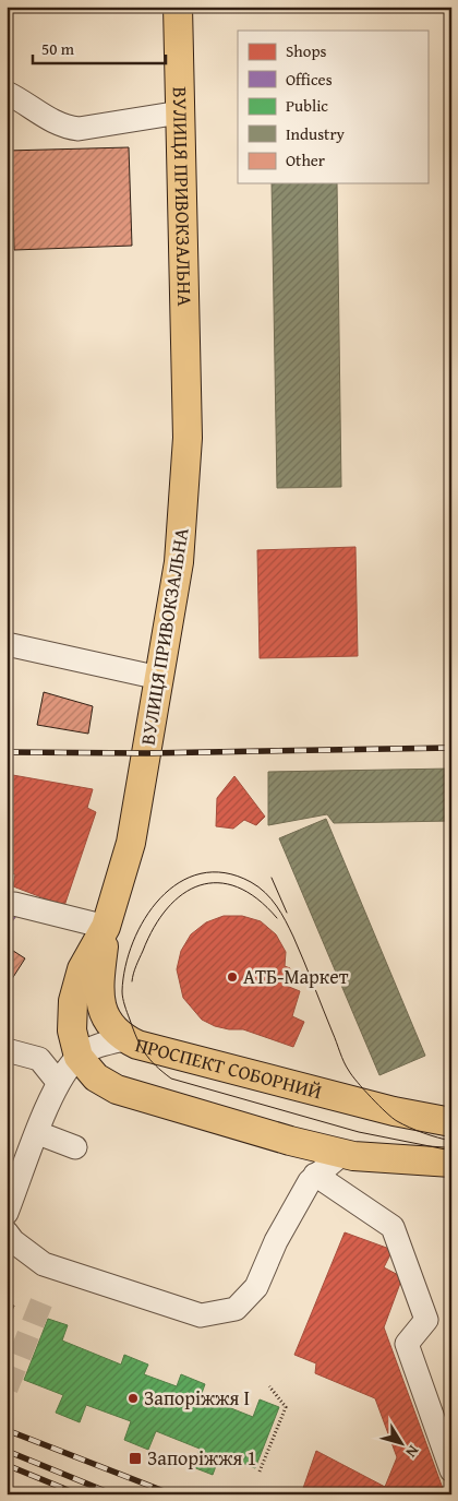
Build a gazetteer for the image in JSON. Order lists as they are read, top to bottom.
{
  "streets": {
    "main road": ["ВУЛИЦЯ ПРИВОКЗАЛЬНА", "ПРОСПЕКТ СОБОРНИЙ"]
  },
  "crossings": [
    ["ВУЛИЦЯ ПРИВОКЗАЛЬНА", "ПРОСПЕКТ СОБОРНИЙ"]
  ],
  "places": {
    "other": ["АТБ-Маркет", "Запорiжжя I"],
    "transit": ["Запоріжжя 1"]
  },
  "legend": [
    "Shops",
    "Offices",
    "Public",
    "Industry",
    "Other"
  ],
  "scale_bar": "50 m",
  "north": "bottom right"
}
